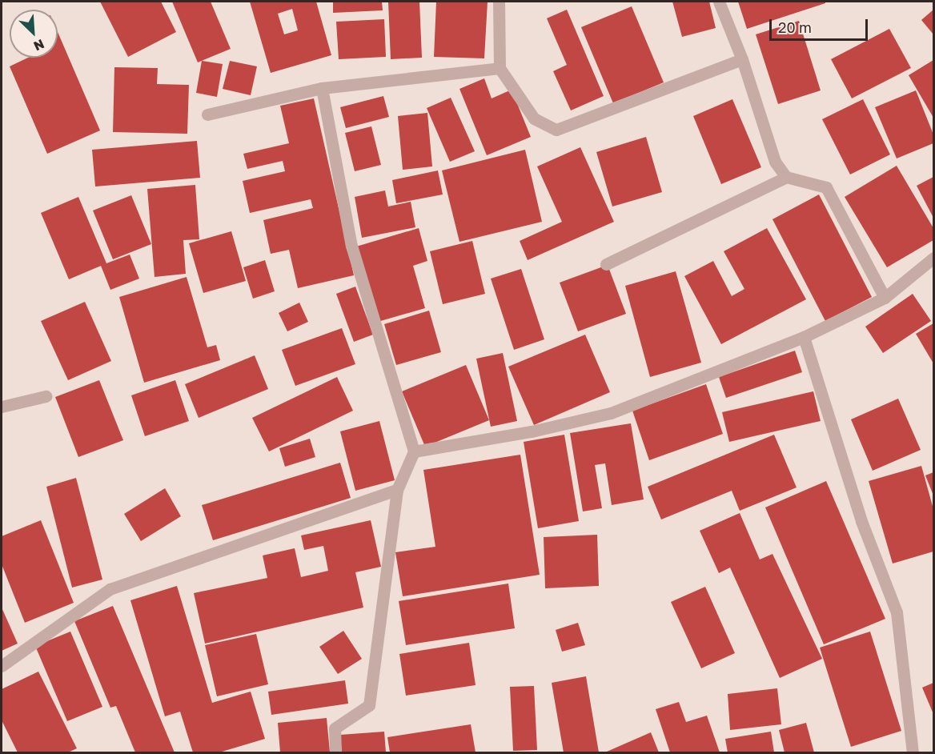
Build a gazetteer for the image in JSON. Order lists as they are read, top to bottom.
{
  "scale_bar": "20 m",
  "north": "bottom right"
}
